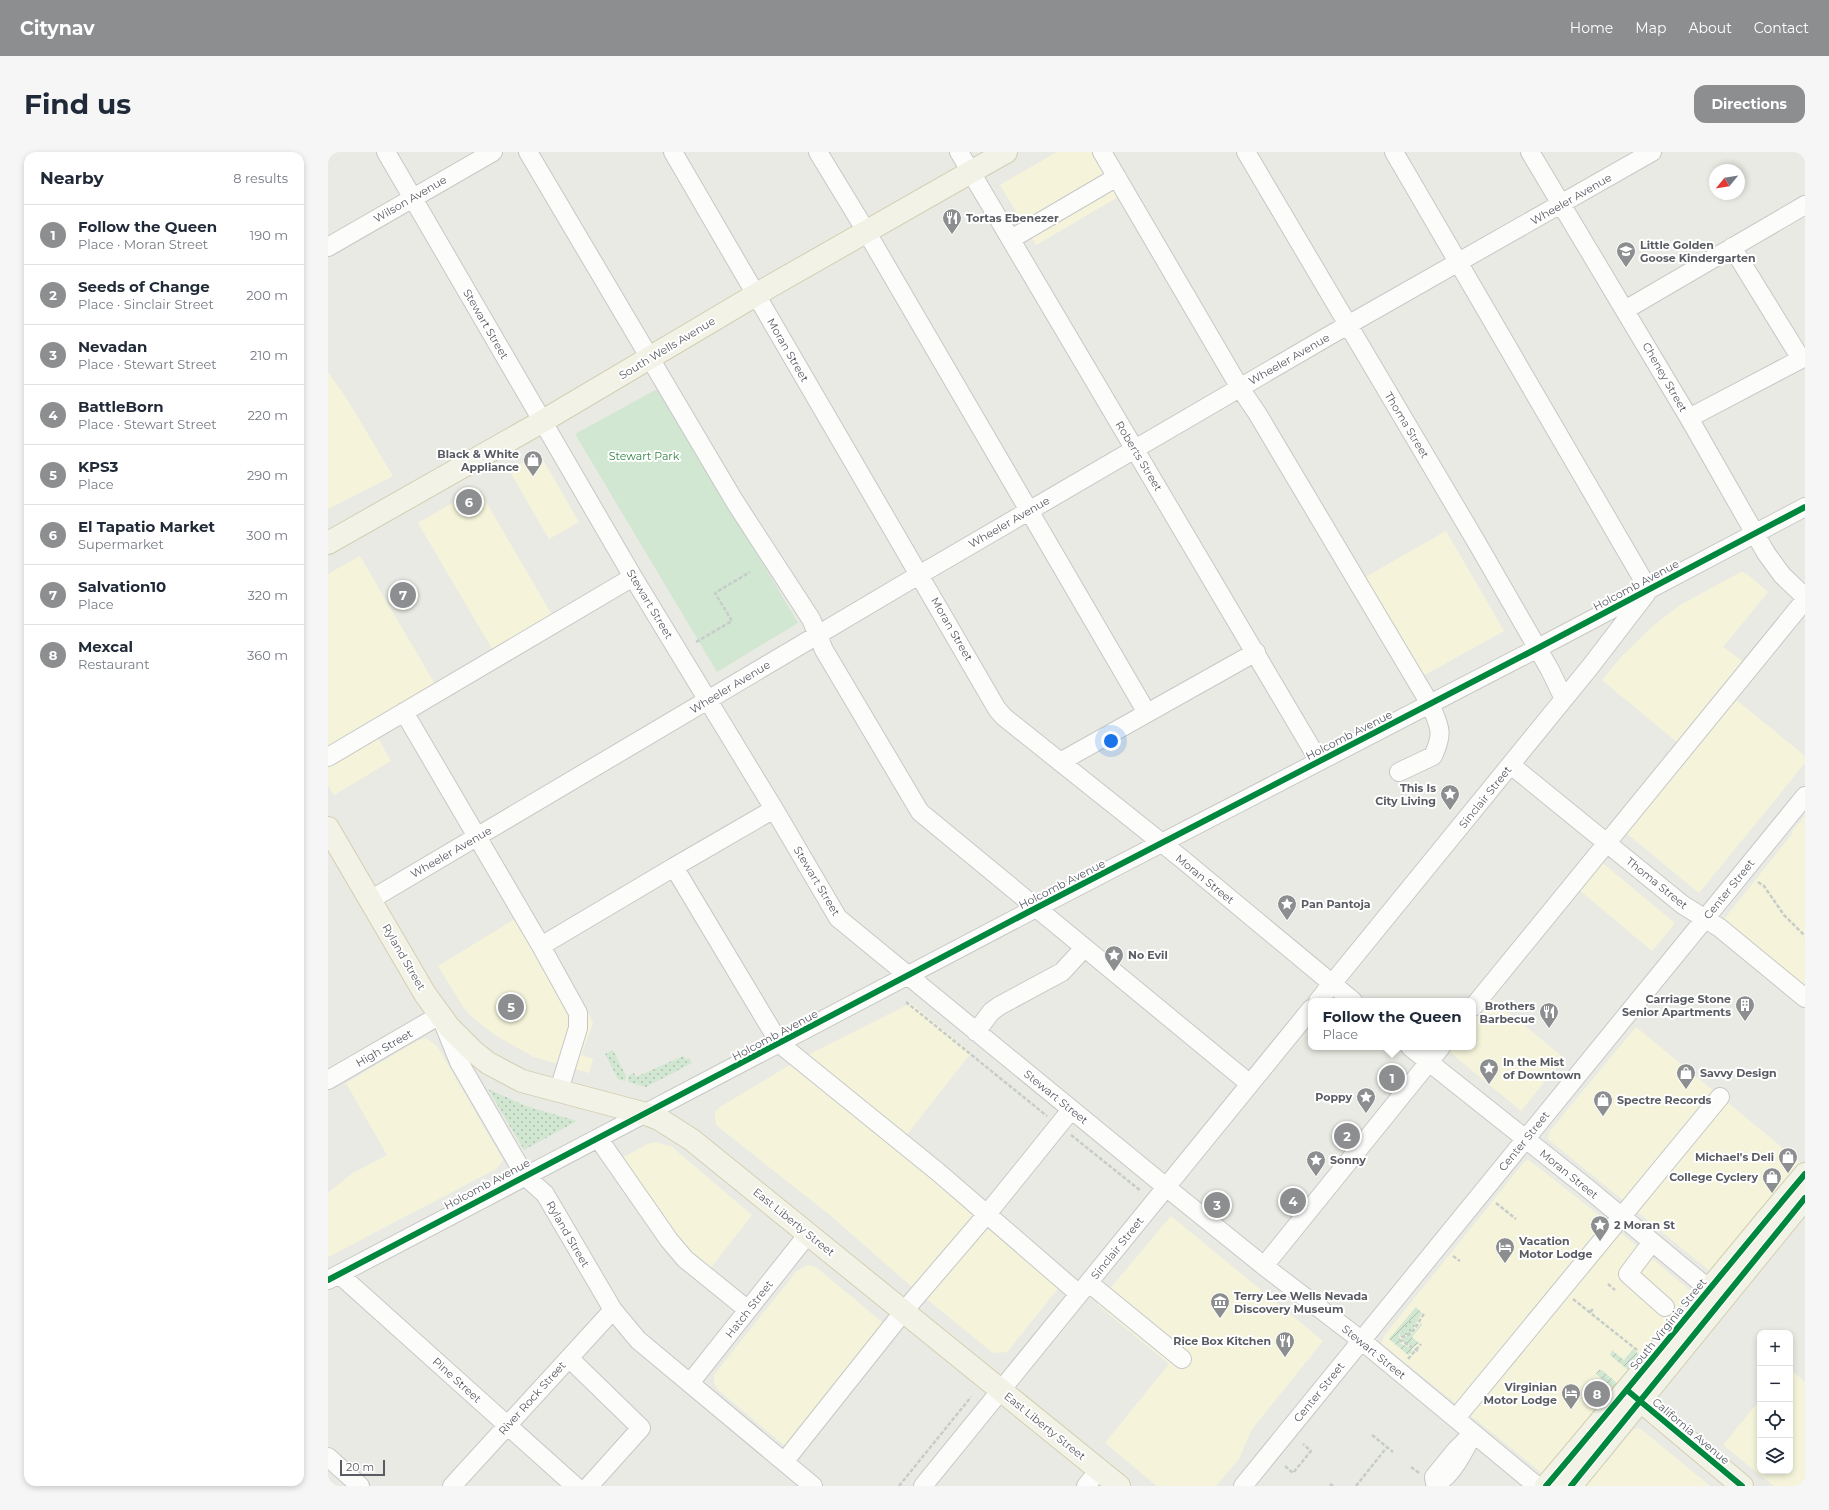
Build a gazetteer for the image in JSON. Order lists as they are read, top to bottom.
{
  "streets": {
    "main road": [
      "South Wells Avenue",
      "Ryland Street",
      "East Liberty Street",
      "South Virginia Street",
      "California Avenue"
    ],
    "street": [
      "Wilson Avenue",
      "Wheeler Avenue",
      "Stewart Street",
      "Moran Street",
      "Cheney Street",
      "Thoma Street",
      "Roberts Street",
      "Holcomb Avenue",
      "Sinclair Street",
      "Center Street",
      "High Street",
      "Hatch Street",
      "Pine Street",
      "River Rock Street"
    ]
  },
  "crossings": [
    ["Wilson Avenue", "Stewart Street"],
    ["Wheeler Avenue", "Stewart Street"],
    ["Wheeler Avenue", "Moran Street"],
    ["Wheeler Avenue", "Cheney Street"],
    ["Wheeler Avenue", "Thoma Street"],
    ["Wheeler Avenue", "Roberts Street"],
    ["Wheeler Avenue", "Ryland Street"],
    ["Stewart Street", "South Wells Avenue"],
    ["Stewart Street", "Holcomb Avenue"],
    ["Stewart Street", "Sinclair Street"],
    ["Stewart Street", "Center Street"],
    ["South Wells Avenue", "Moran Street"],
    ["South Wells Avenue", "Roberts Street"],
    ["Moran Street", "Holcomb Avenue"],
    ["Moran Street", "Sinclair Street"],
    ["Moran Street", "Center Street"],
    ["Moran Street", "South Virginia Street"],
    ["Cheney Street", "Holcomb Avenue"],
    ["Thoma Street", "Holcomb Avenue"],
    ["Thoma Street", "Sinclair Street"],
    ["Thoma Street", "Center Street"],
    ["Roberts Street", "Holcomb Avenue"],
    ["Holcomb Avenue", "Sinclair Street"],
    ["Holcomb Avenue", "Ryland Street"],
    ["Holcomb Avenue", "East Liberty Street"],
    ["Holcomb Avenue", "Pine Street"],
    ["Sinclair Street", "East Liberty Street"],
    ["Ryland Street", "High Street"],
    ["Ryland Street", "East Liberty Street"],
    ["Ryland Street", "Hatch Street"],
    ["Ryland Street", "River Rock Street"],
    ["High Street", "East Liberty Street"],
    ["East Liberty Street", "Hatch Street"],
    ["South Virginia Street", "California Avenue"],
    ["Pine Street", "River Rock Street"]
  ],
  "parks": ["Stewart Park"],
  "places": {
    "restaurant": ["Tortas Ebenezer", "Brothers Barbecue", "Rice Box Kitchen"],
    "school or university": ["Little Golden Goose Kindergarten"],
    "shop": [
      "Black & White Appliance",
      "Savvy Design",
      "Spectre Records",
      "Michael's Deli",
      "College Cyclery"
    ],
    "place": [
      "This Is City Living",
      "Pan Pantoja",
      "No Evil",
      "In the Mist of Downtown",
      "Poppy",
      "Sonny",
      "2 Moran St"
    ],
    "building": ["Carriage Stone Senior Apartments"],
    "hotel": ["Vacation Motor Lodge", "Virginian Motor Lodge"],
    "museum": ["Terry Lee Wells Nevada Discovery Museum"]
  },
  "scale_bar": "20 m",
  "north": "bottom left",
  "page": {
    "header": "Citynav",
    "nav": [
      "Home",
      "Map",
      "About",
      "Contact"
    ],
    "buttons": "Directions",
    "title": "Find us",
    "heading": ["Nearby", "8 results"],
    "list": [
      {
        "mark": "1",
        "name": "Follow the Queen",
        "note": "Place · Moran Street",
        "value": "190 m"
      },
      {
        "mark": "2",
        "name": "Seeds of Change",
        "note": "Place · Sinclair Street",
        "value": "200 m"
      },
      {
        "mark": "3",
        "name": "Nevadan",
        "note": "Place · Stewart Street",
        "value": "210 m"
      },
      {
        "mark": "4",
        "name": "BattleBorn",
        "note": "Place · Stewart Street",
        "value": "220 m"
      },
      {
        "mark": "5",
        "name": "KPS3",
        "note": "Place",
        "value": "290 m"
      },
      {
        "mark": "6",
        "name": "El Tapatio Market",
        "note": "Supermarket",
        "value": "300 m"
      },
      {
        "mark": "7",
        "name": "Salvation10",
        "note": "Place",
        "value": "320 m"
      },
      {
        "mark": "8",
        "name": "Mexcal",
        "note": "Restaurant",
        "value": "360 m"
      }
    ],
    "pins": [
      "6",
      "7",
      "5",
      "1",
      "2",
      "4",
      "3",
      "8"
    ],
    "popup": ["Follow the Queen", "Place"],
    "map_buttons": ["+", "−"],
    "scale": "20 m"
  }
}
